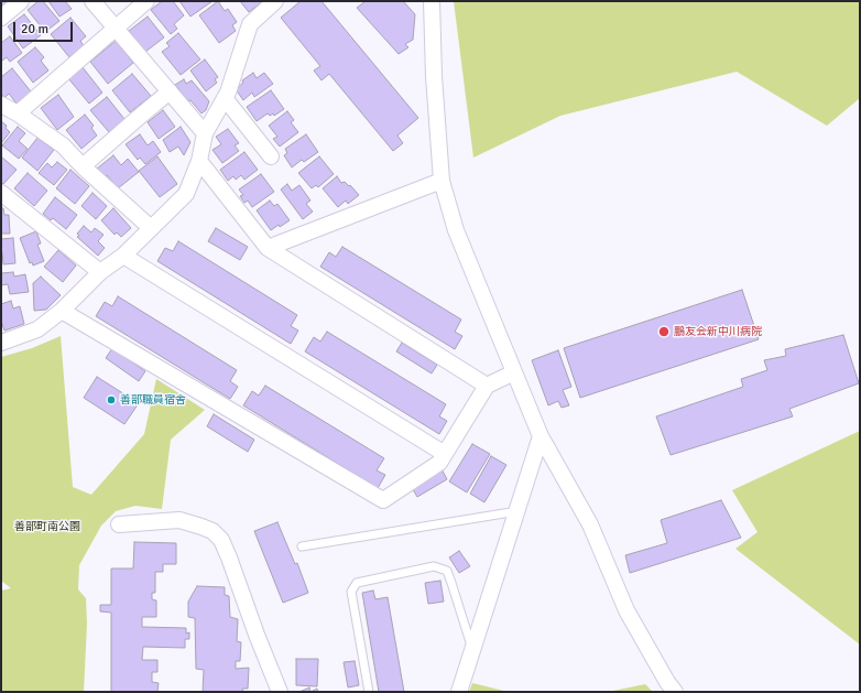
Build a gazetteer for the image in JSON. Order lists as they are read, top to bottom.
{
  "parks": ["善部町南公園"],
  "places": ["鵬友会新中川病院", "善部職員宿舎"],
  "scale_bar": "20 m"
}
